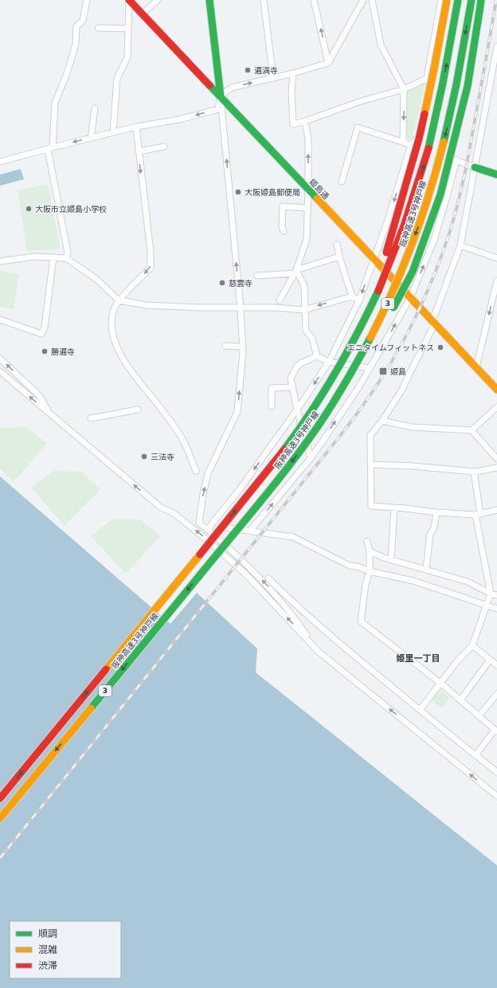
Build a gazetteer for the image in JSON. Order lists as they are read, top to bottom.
{
  "streets": {
    "main road": ["姫島通", "阪神高速3号神戸線", "3"]
  },
  "crossings": [
    ["阪神高速3号神戸線", "3"]
  ],
  "districts": ["姫里一丁目"],
  "places": {
    "other": [
      "遍満寺",
      "大阪姫島郵便局",
      "大阪市立姫島小学校",
      "慈雲寺",
      "エニタイムフィットネス",
      "勝遍寺",
      "三法寺"
    ],
    "transit": ["姫島"]
  },
  "legend": ["順調", "混雑", "渋滞"]
}
